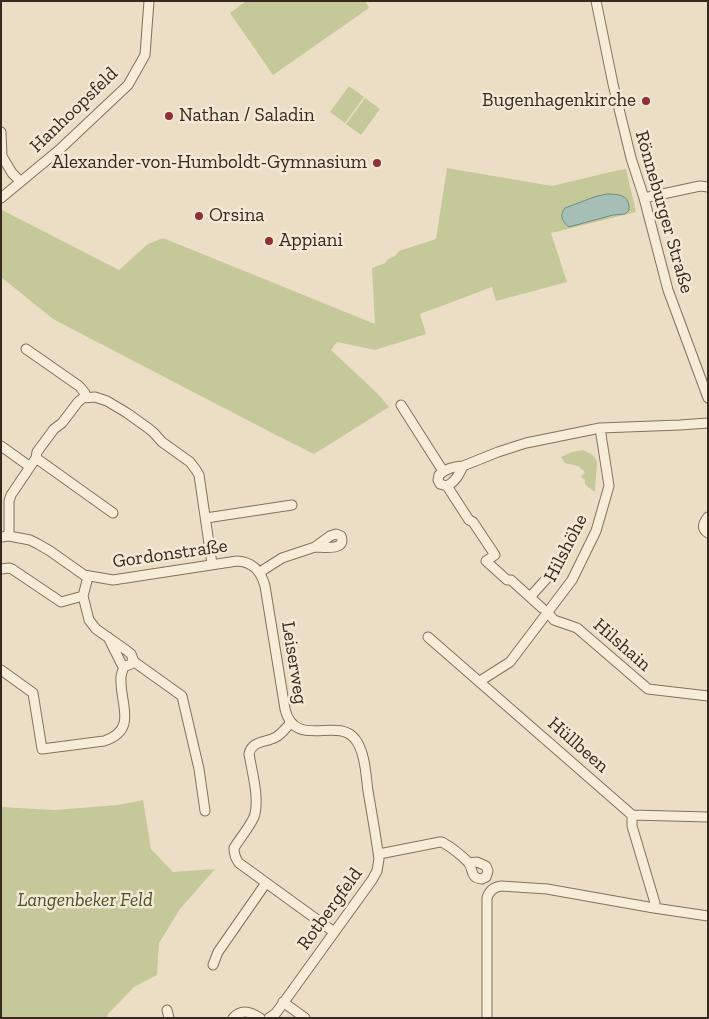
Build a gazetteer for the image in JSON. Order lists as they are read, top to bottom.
{
  "streets": {
    "street": [
      "Hanhoopsfeld",
      "Rönneburger Straße",
      "Hilshöhe",
      "Gordonstraße",
      "Hilshain",
      "Leiserweg",
      "Hüllbeen",
      "Rotbergfeld"
    ]
  },
  "crossings": [
    ["Hilshöhe", "Hilshain"],
    ["Hilshöhe", "Hüllbeen"],
    ["Gordonstraße", "Leiserweg"],
    ["Leiserweg", "Rotbergfeld"]
  ],
  "parks": ["Langenbeker Feld"],
  "places": [
    "Bugenhagenkirche",
    "Nathan / Saladin",
    "Alexander-von-Humboldt-Gymnasium",
    "Orsina",
    "Appiani"
  ]
}
